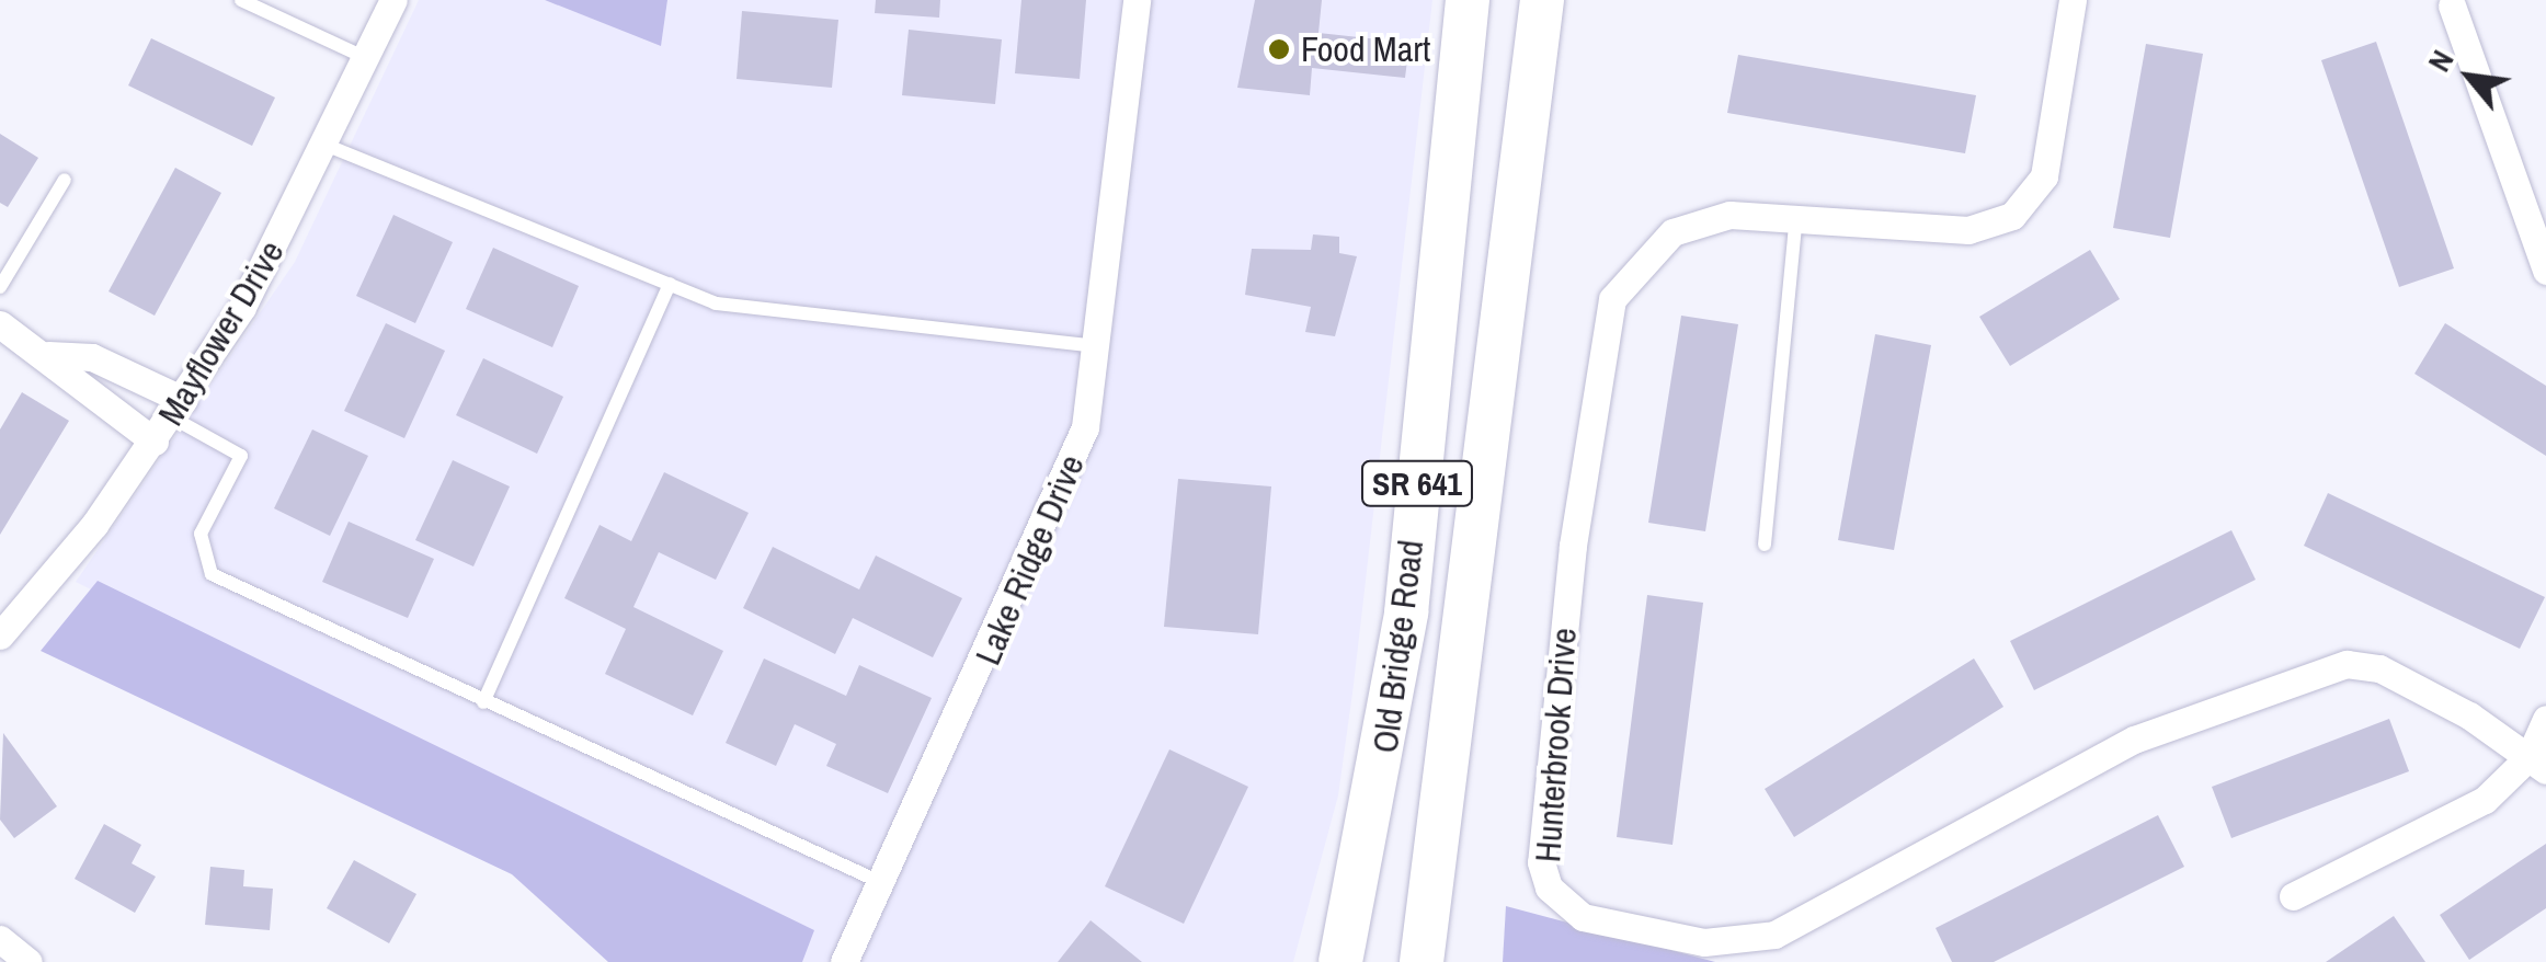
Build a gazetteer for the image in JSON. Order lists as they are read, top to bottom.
{
  "streets": {
    "main road": ["SR 641", "Old Bridge Road"],
    "street": ["Mayflower Drive", "Lake Ridge Drive", "Hunterbrook Drive"]
  },
  "places": ["Food Mart"],
  "north": "top left"
}
